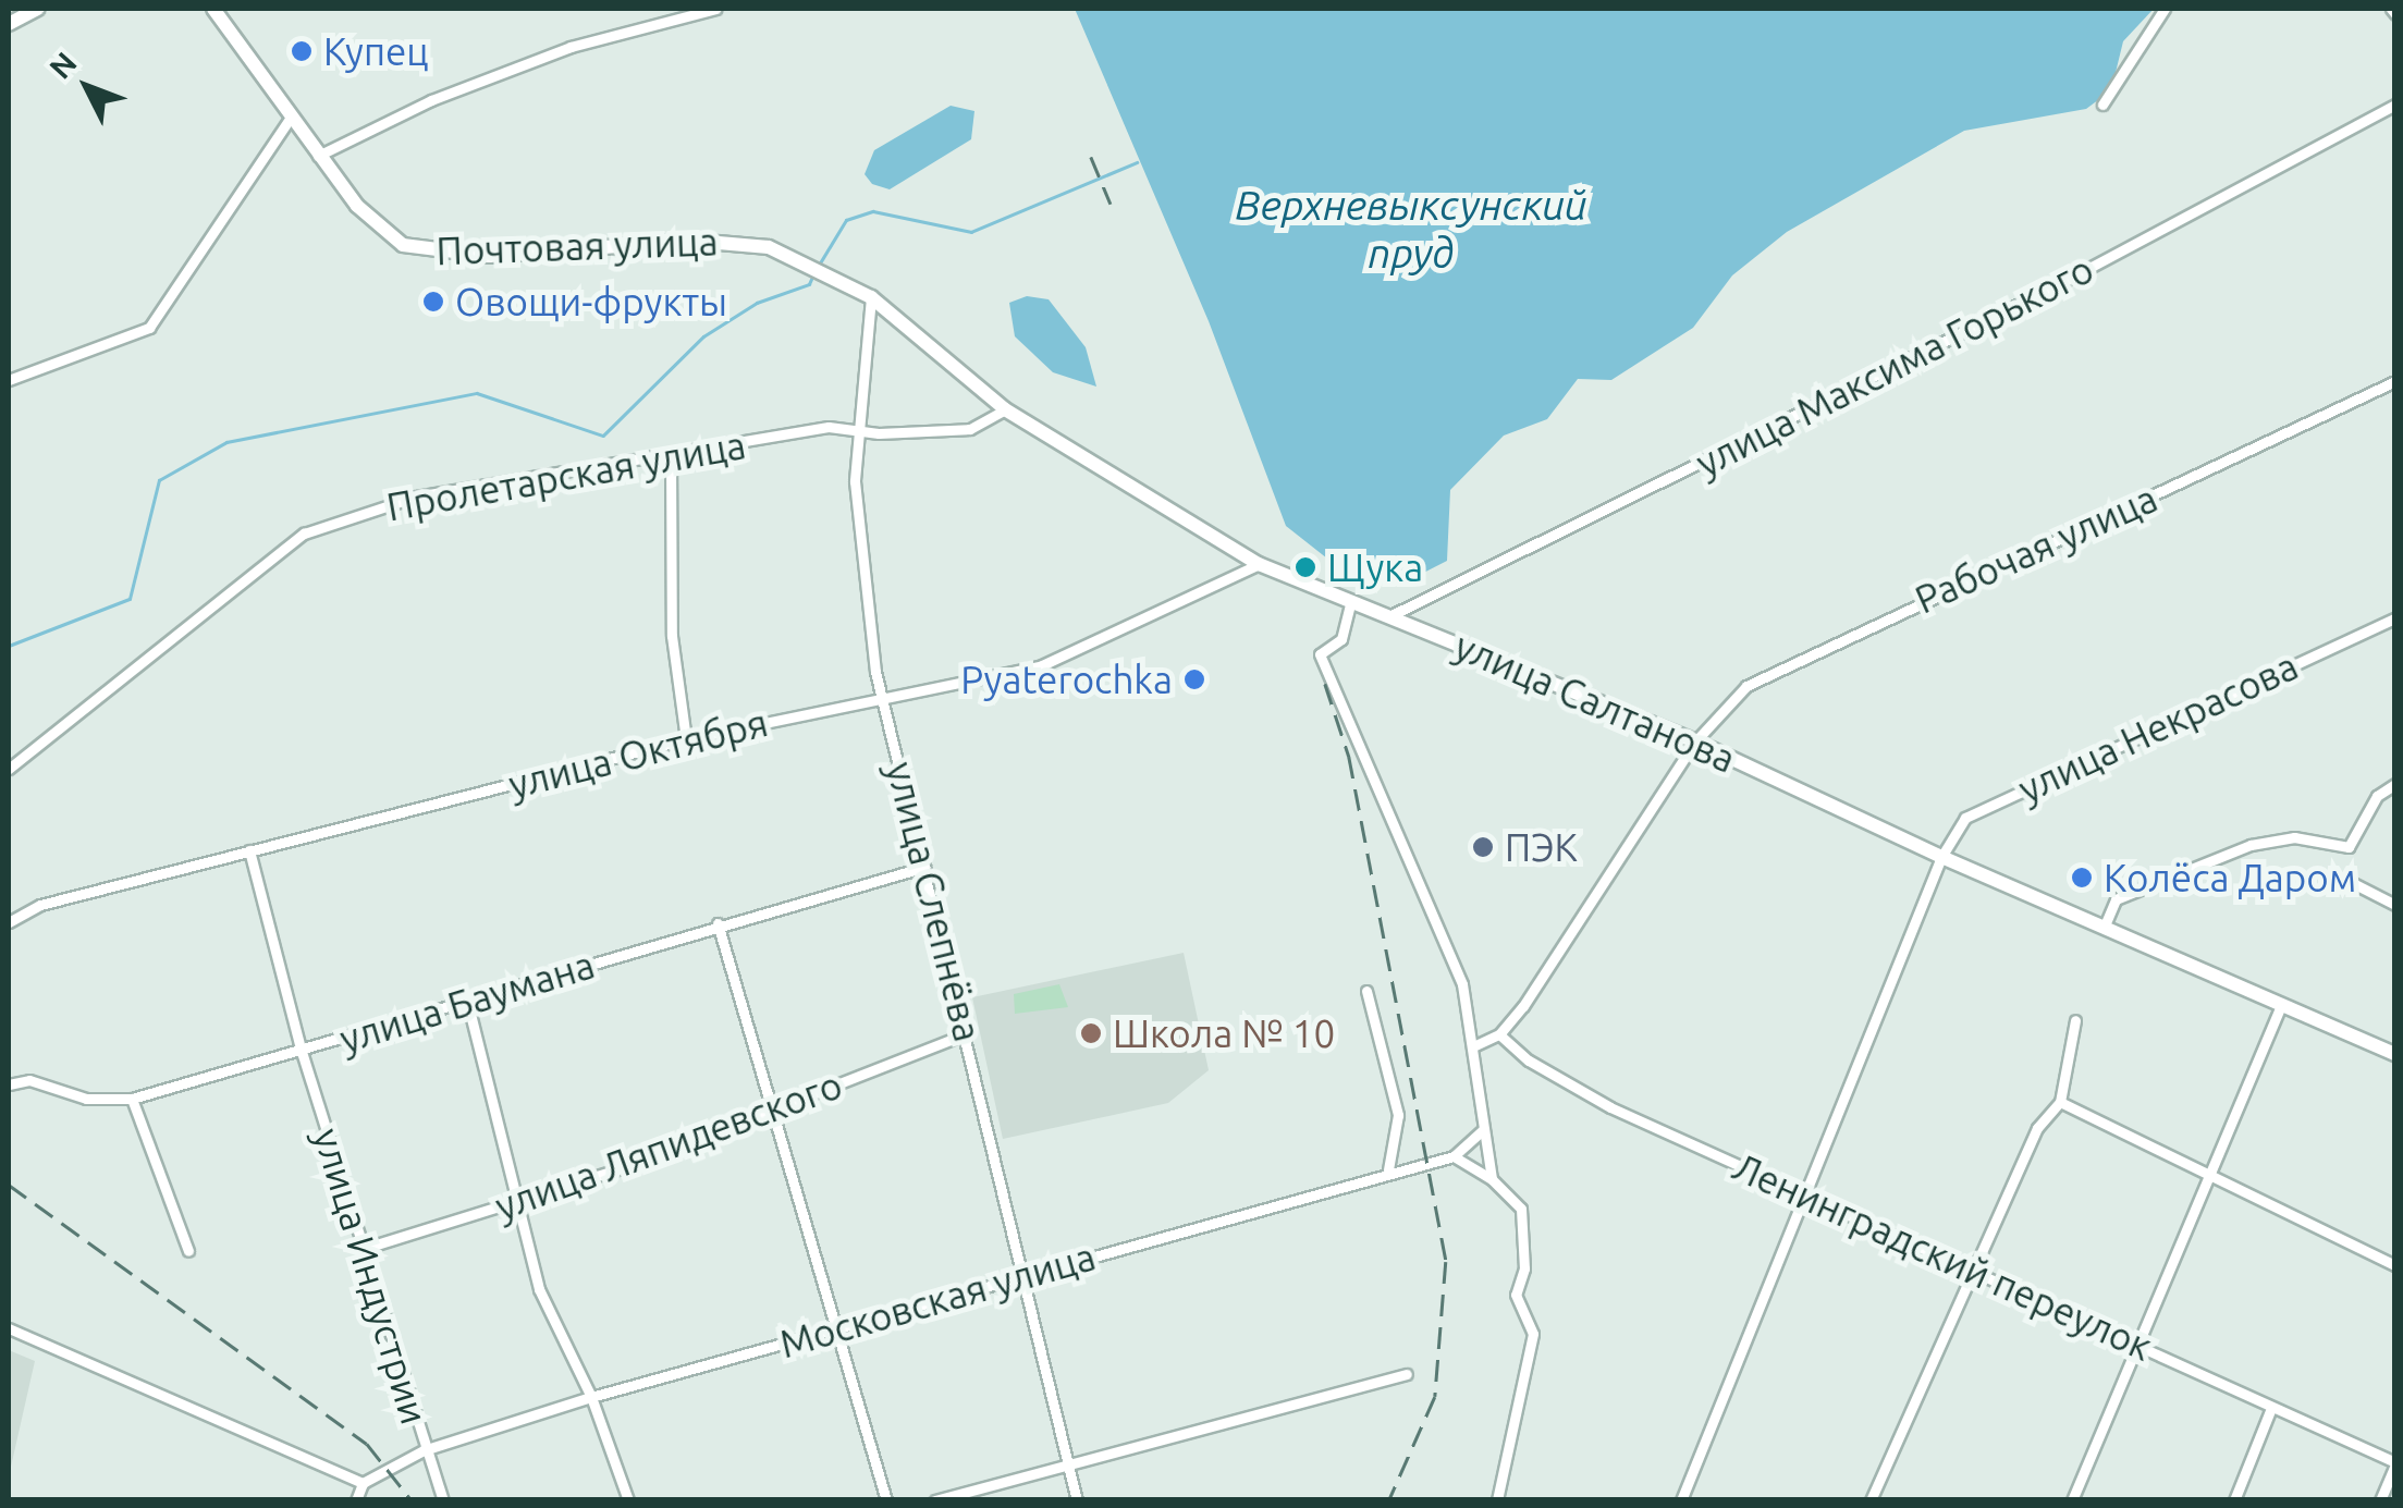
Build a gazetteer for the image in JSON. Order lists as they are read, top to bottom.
{
  "streets": {
    "main road": ["Почтовая улица", "улица Салтанова"],
    "street": [
      "улица Максима Горького",
      "Пролетарская улица",
      "Рабочая улица",
      "улица Некрасова",
      "улица Октября",
      "улица Слепнёва",
      "улица Баумана",
      "улица Ляпидевского",
      "Ленинградский переулок",
      "улица Индустрии",
      "Московская улица"
    ]
  },
  "crossings": [
    ["Почтовая улица", "улица Салтанова"],
    ["улица Максима Горького", "улица Салтанова"],
    ["Пролетарская улица", "улица Салтанова"],
    ["Пролетарская улица", "улица Слепнёва"],
    ["Рабочая улица", "улица Салтанова"],
    ["Рабочая улица", "Ленинградский переулок"],
    ["улица Салтанова", "улица Некрасова"],
    ["улица Салтанова", "улица Октября"],
    ["улица Салтанова", "улица Слепнёва"],
    ["улица Некрасова", "Ленинградский переулок"],
    ["улица Октября", "улица Слепнёва"],
    ["улица Октября", "улица Индустрии"],
    ["улица Слепнёва", "улица Баумана"],
    ["улица Слепнёва", "улица Ляпидевского"],
    ["улица Слепнёва", "Московская улица"],
    ["улица Баумана", "улица Индустрии"],
    ["улица Ляпидевского", "улица Индустрии"],
    ["улица Индустрии", "Московская улица"]
  ],
  "water": ["Верхневыксунский пруд"],
  "places": [
    "Купец",
    "Овощи-фрукты",
    "Щука",
    "Pyaterochka",
    "ПЭК",
    "Колёса Даром",
    "Школа № 10"
  ],
  "north": "top left"
}
